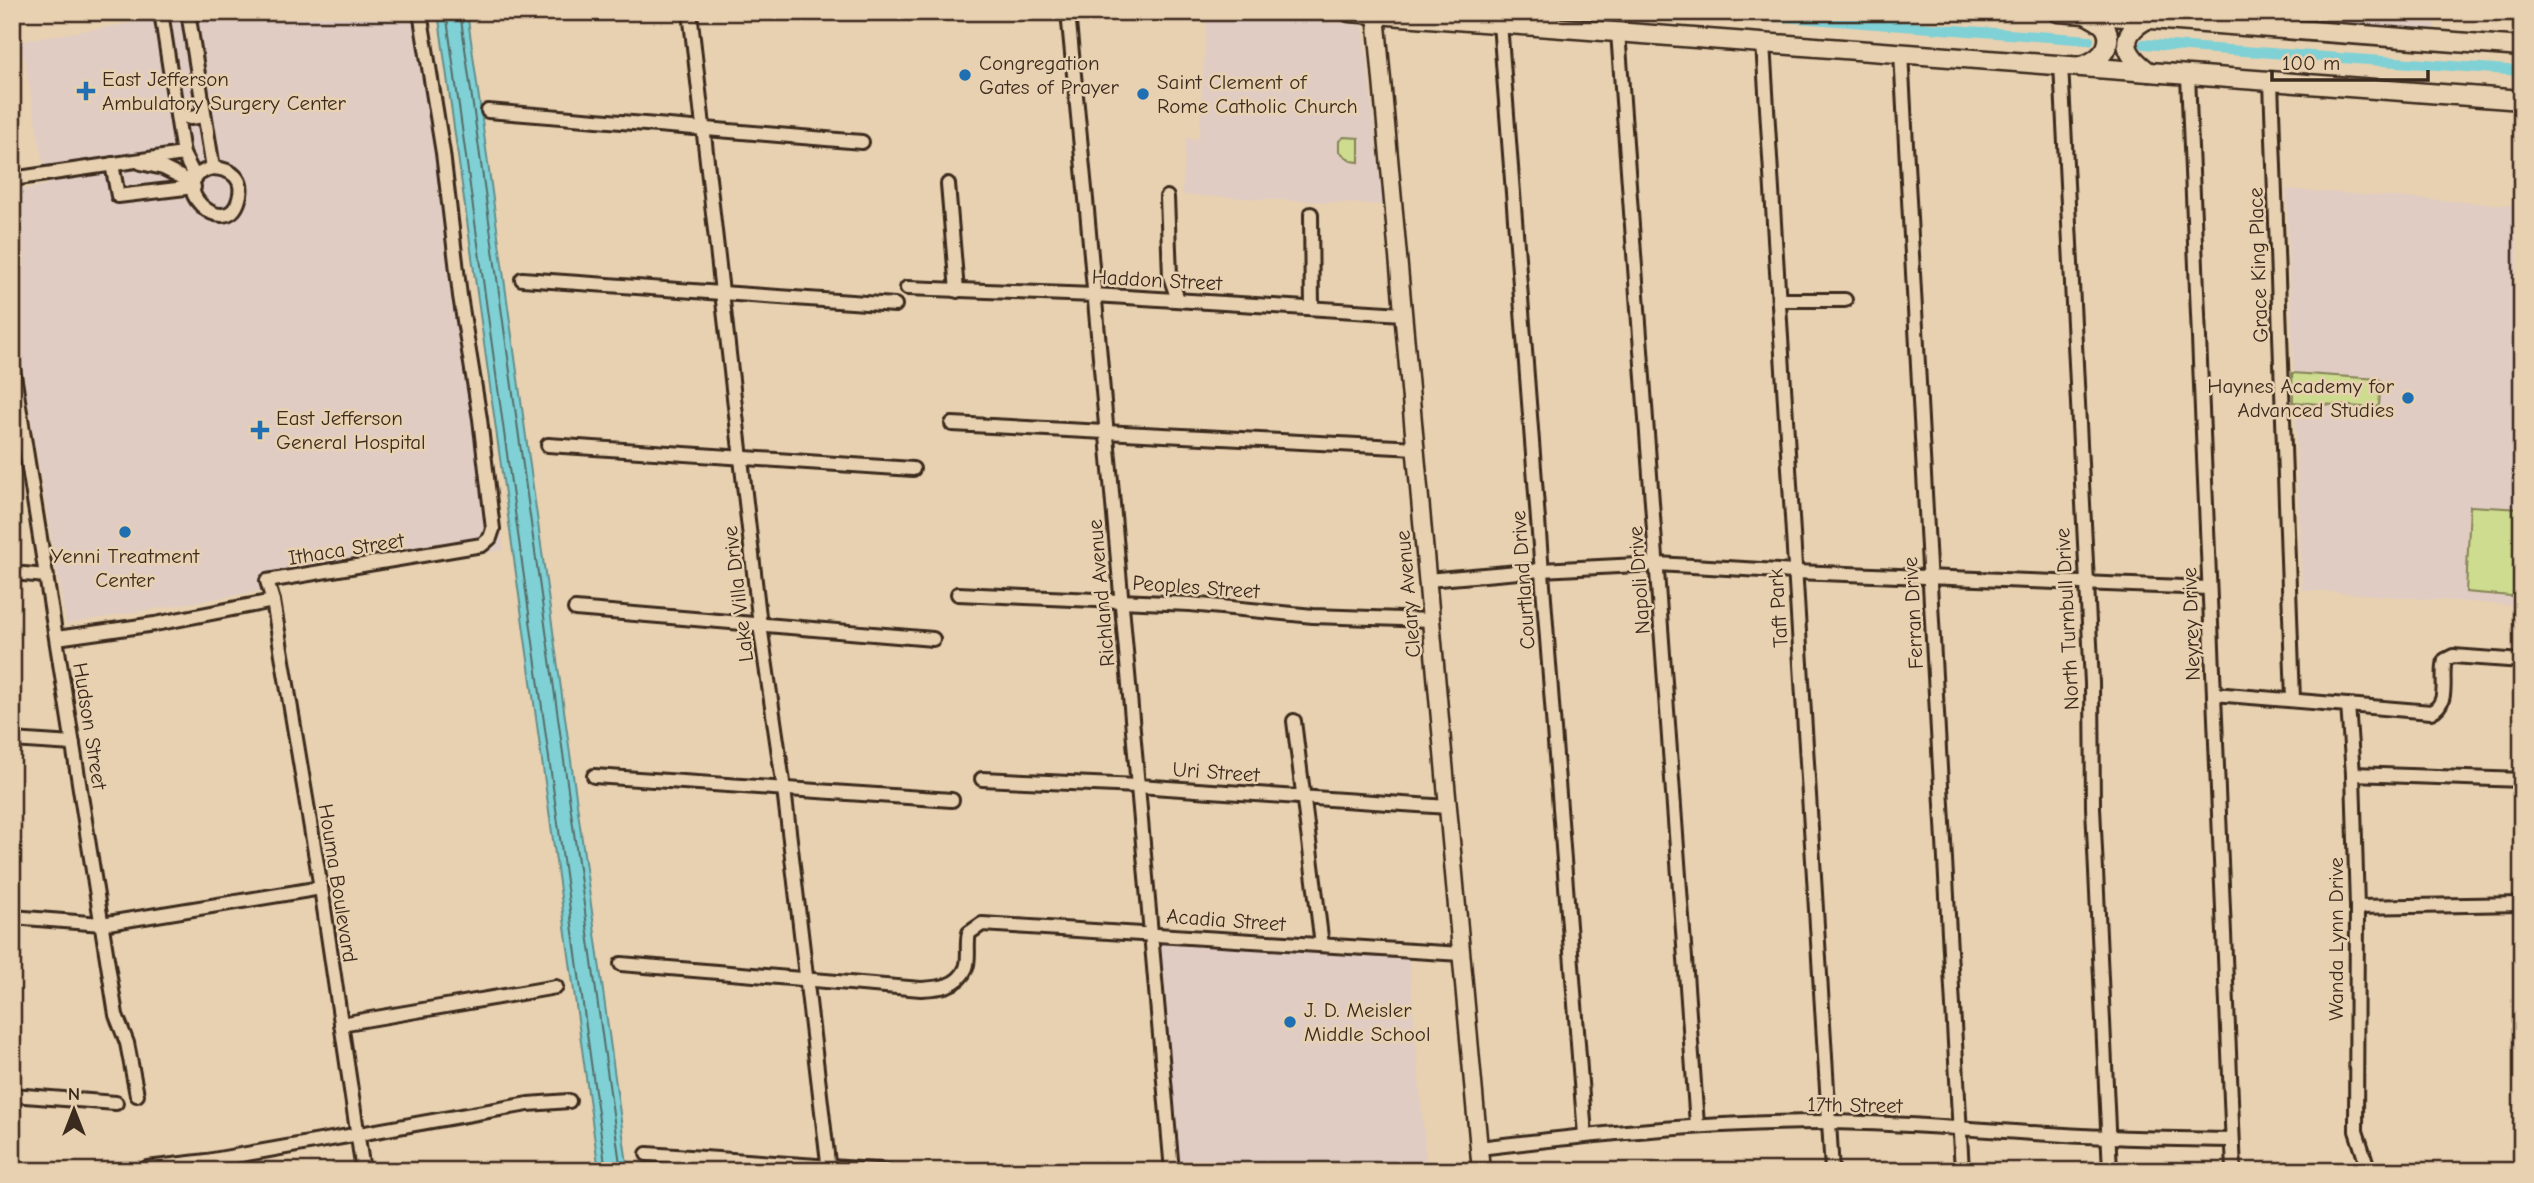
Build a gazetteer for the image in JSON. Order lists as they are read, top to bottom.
{
  "streets": {
    "street": [
      "Grace King Place",
      "Haddon Street",
      "Ithaca Street",
      "Courtland Drive",
      "Napoli Drive",
      "Peoples Street",
      "Richland Avenue",
      "Lake Villa Drive",
      "Cleary Avenue",
      "Taft Park",
      "Ferran Drive",
      "North Turnbull Drive",
      "Neyrey Drive",
      "Hudson Street",
      "Uri Street",
      "Houma Boulevard",
      "Acadia Street",
      "Wanda Lynn Drive",
      "17th Street"
    ]
  },
  "crossings": [
    ["Haddon Street", "Richland Avenue"],
    ["Haddon Street", "Cleary Avenue"],
    ["Ithaca Street", "Houma Boulevard"],
    ["Courtland Drive", "17th Street"],
    ["Napoli Drive", "17th Street"],
    ["Peoples Street", "Richland Avenue"],
    ["Peoples Street", "Cleary Avenue"],
    ["Richland Avenue", "Uri Street"],
    ["Richland Avenue", "Acadia Street"],
    ["Lake Villa Drive", "Acadia Street"],
    ["Cleary Avenue", "Uri Street"],
    ["Cleary Avenue", "Acadia Street"],
    ["Cleary Avenue", "17th Street"],
    ["Taft Park", "17th Street"],
    ["Ferran Drive", "17th Street"],
    ["North Turnbull Drive", "17th Street"],
    ["Neyrey Drive", "17th Street"]
  ],
  "places": {
    "other": [
      "Congregation Gates of Prayer",
      "Saint Clement of Rome Catholic Church",
      "Haynes Academy for Advanced Studies",
      "Yenni Treatment Center",
      "J. D. Meisler Middle School"
    ],
    "health": ["East Jefferson Ambulatory Surgery Center", "East Jefferson General Hospital"]
  },
  "scale_bar": "100 m",
  "north": "top"
}
